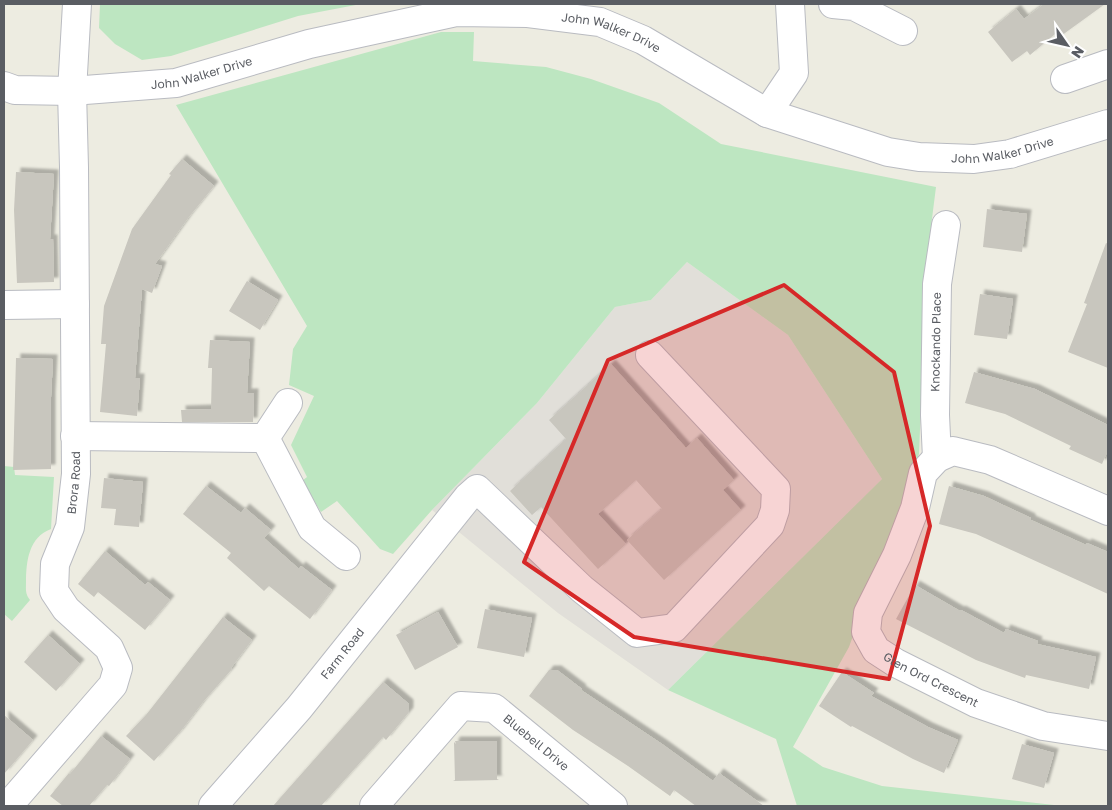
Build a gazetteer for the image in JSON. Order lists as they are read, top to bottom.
{
  "streets": {
    "street": [
      "John Walker Drive",
      "Knockando Place",
      "Brora Road",
      "Farm Road",
      "Glen Ord Crescent",
      "Bluebell Drive"
    ]
  },
  "crossings": [
    ["John Walker Drive", "Brora Road"],
    ["Knockando Place", "Glen Ord Crescent"]
  ],
  "north": "bottom right"
}
